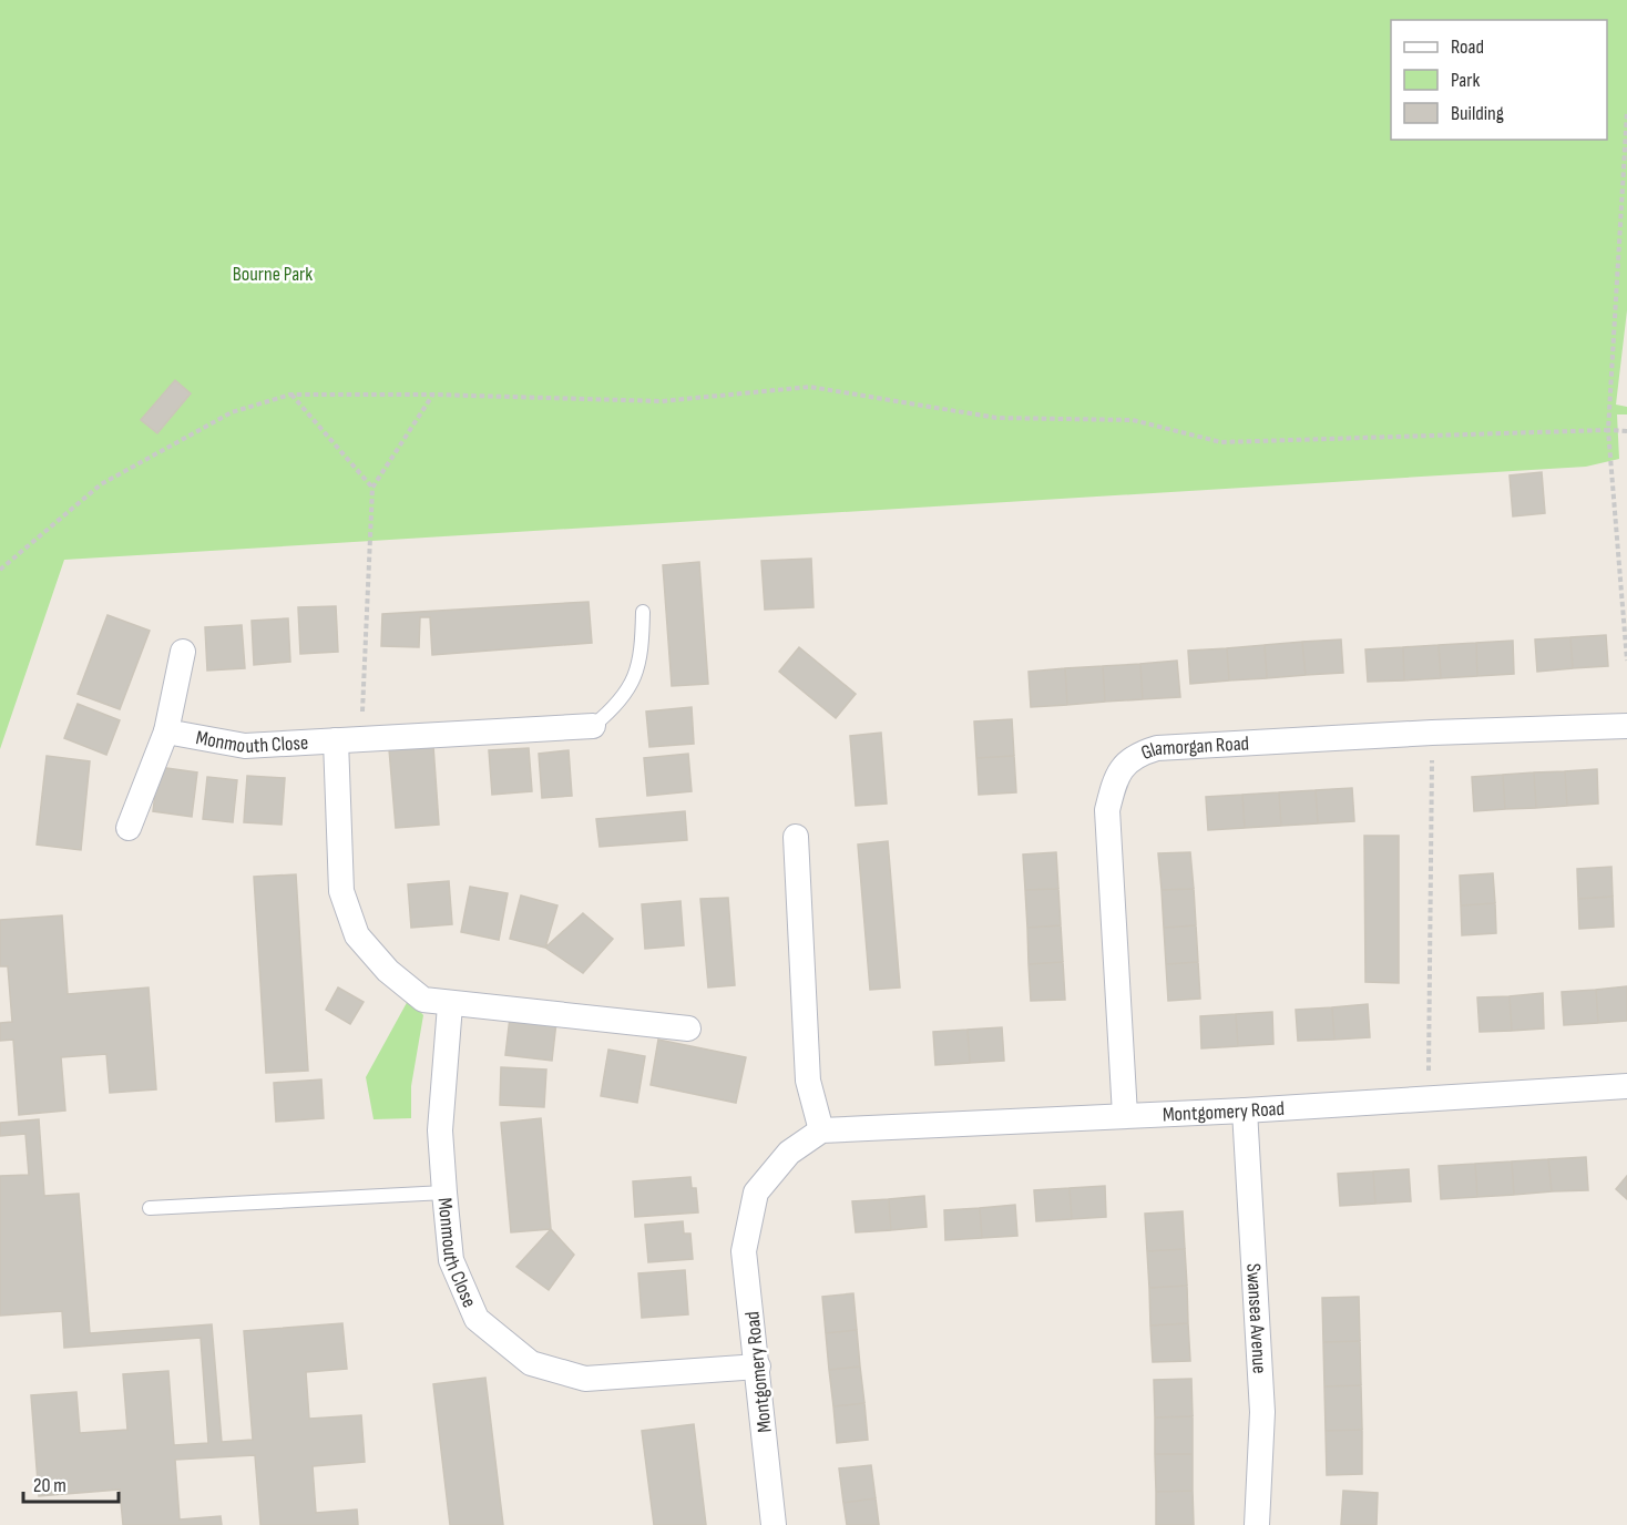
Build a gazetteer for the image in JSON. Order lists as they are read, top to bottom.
{
  "streets": {
    "street": [
      "Monmouth Close",
      "Glamorgan Road",
      "Montgomery Road",
      "Swansea Avenue"
    ]
  },
  "crossings": [
    ["Monmouth Close", "Montgomery Road"],
    ["Glamorgan Road", "Montgomery Road"],
    ["Montgomery Road", "Swansea Avenue"]
  ],
  "parks": ["Bourne Park"],
  "legend": ["Road", "Park", "Building"],
  "scale_bar": "20 m"
}
